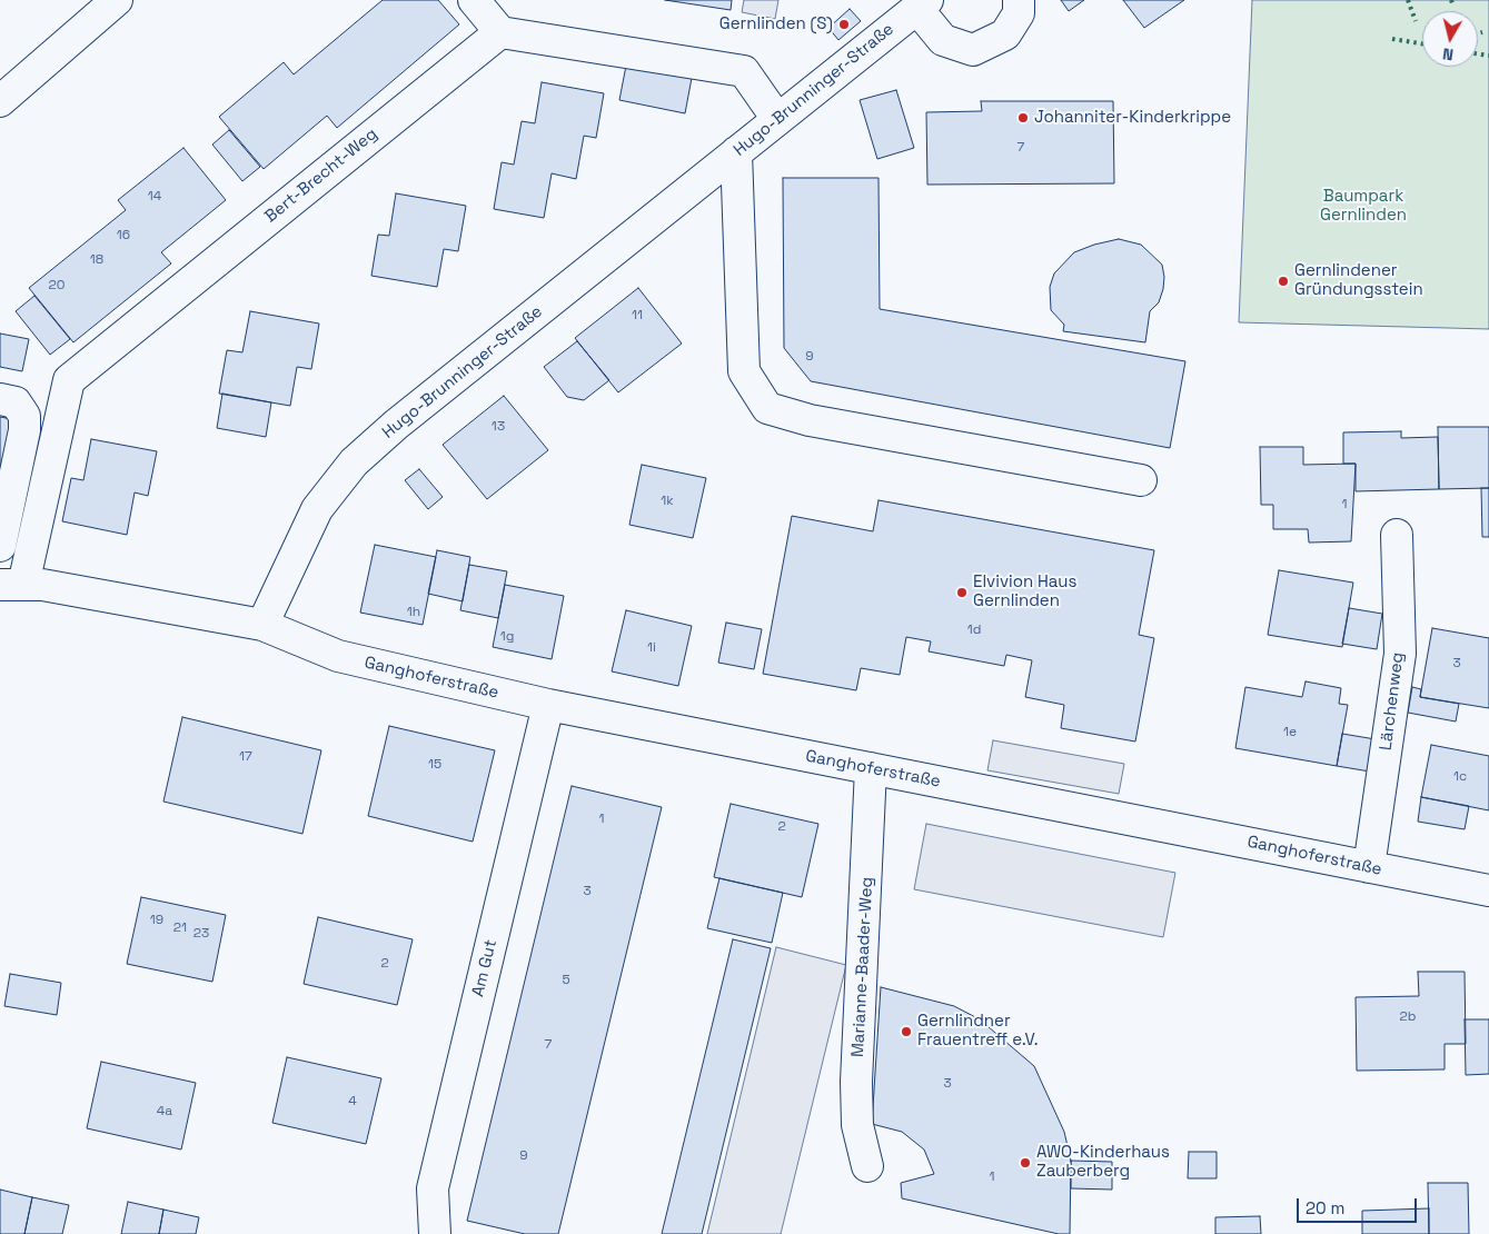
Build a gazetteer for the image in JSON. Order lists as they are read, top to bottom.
{
  "streets": {
    "street": [
      "Hugo-Brunninger-Straße",
      "Bert-Brecht-Weg",
      "Ganghoferstraße",
      "Lärchenweg",
      "Marianne-Baader-Weg",
      "Am Gut"
    ]
  },
  "crossings": [
    ["Hugo-Brunninger-Straße", "Ganghoferstraße"],
    ["Ganghoferstraße", "Lärchenweg"],
    ["Ganghoferstraße", "Marianne-Baader-Weg"],
    ["Ganghoferstraße", "Am Gut"]
  ],
  "parks": ["Baumpark Gernlinden"],
  "places": [
    "Gernlinden (S)",
    "Johanniter-Kinderkrippe",
    "Gernlindener Gründungsstein",
    "Elvivion Haus Gernlinden",
    "Gernlindner Frauentreff e.V.",
    "AWO-Kinderhaus Zauberberg"
  ],
  "house_numbers": [
    "7",
    "14",
    "16",
    "18",
    "20",
    "11",
    "9",
    "13",
    "1k",
    "1",
    "1h",
    "1d",
    "1g",
    "1i",
    "3",
    "1e",
    "17",
    "15",
    "1c",
    "1",
    "2",
    "3",
    "19",
    "21",
    "23",
    "2",
    "5",
    "2b",
    "7",
    "3",
    "4",
    "4a",
    "9",
    "1"
  ],
  "scale_bar": "20 m",
  "north": "bottom"
}
